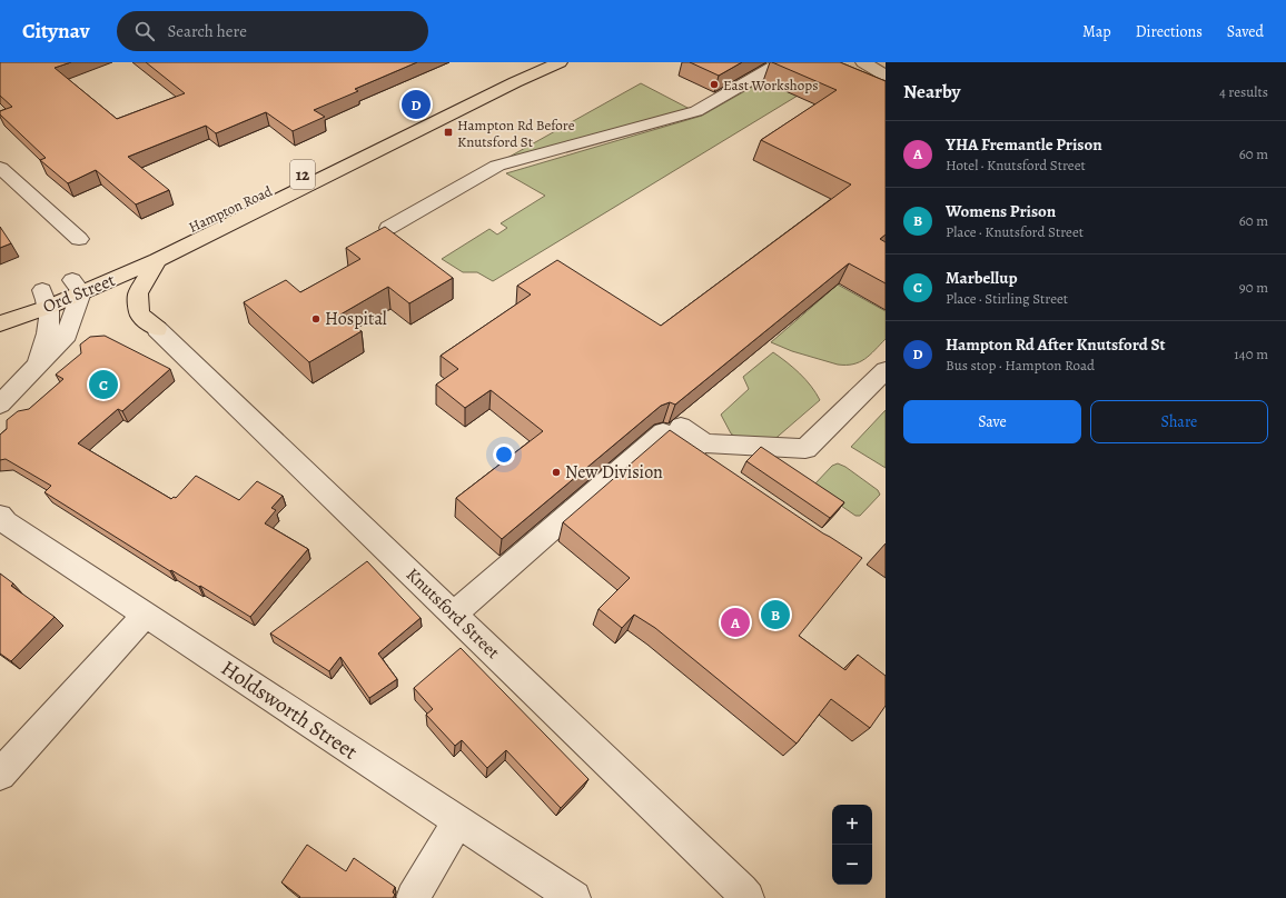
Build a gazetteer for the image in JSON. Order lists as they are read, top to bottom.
{
  "streets": {
    "main road": ["12", "Hampton Road", "Ord Street"],
    "street": ["Knutsford Street", "Holdsworth Street"]
  },
  "crossings": [
    ["Hampton Road", "Ord Street"]
  ],
  "places": {
    "other": ["East Workshops", "Hospital", "New Division"],
    "transit": ["Hampton Rd Before Knutsford St"]
  },
  "page": {
    "header": "Citynav",
    "search": "Search here",
    "nav": ["Map", "Directions", "Saved"],
    "heading": ["Nearby", "4 results"],
    "pins": [
      "D",
      "C",
      "B",
      "A"
    ],
    "list": [
      {
        "mark": "A",
        "name": "YHA Fremantle Prison",
        "note": "Hotel · Knutsford Street",
        "value": "60 m"
      },
      {
        "mark": "B",
        "name": "Womens Prison",
        "note": "Place · Knutsford Street",
        "value": "60 m"
      },
      {
        "mark": "C",
        "name": "Marbellup",
        "note": "Place · Stirling Street",
        "value": "90 m"
      },
      {
        "mark": "D",
        "name": "Hampton Rd After Knutsford St",
        "note": "Bus stop · Hampton Road",
        "value": "140 m"
      }
    ],
    "buttons": ["Save", "Share"],
    "map_buttons": ["+", "−"]
  }
}
